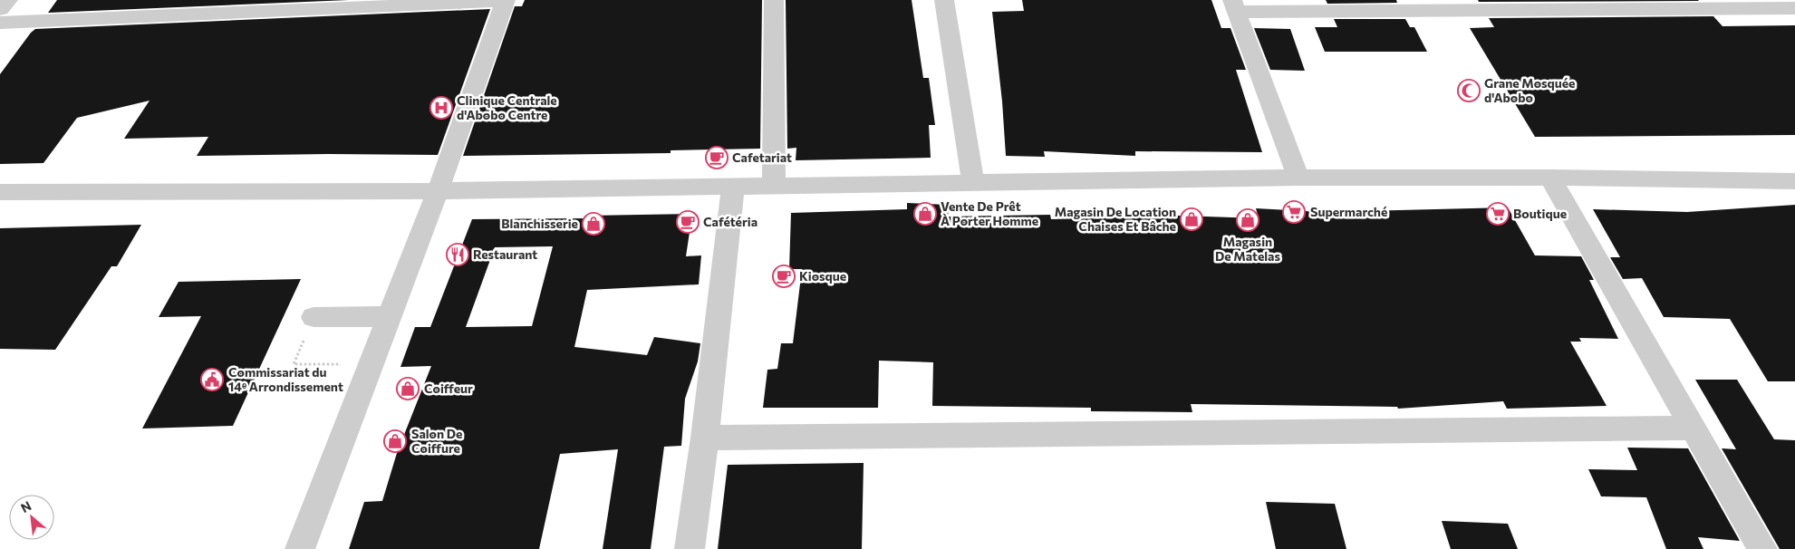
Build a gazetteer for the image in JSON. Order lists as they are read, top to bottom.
{
  "places": {
    "mosque": ["Grane Mosquée d'Abobo"],
    "hospital": ["Clinique Centrale d'Abobo Centre"],
    "cafe": ["Cafetariat", "Cafétéria", "Kiosque"],
    "supermarket": ["Supermarché", "Boutique"],
    "shop": [
      "Vente De Prêt À Porter Homme",
      "Magasin De Location Chaises Et Bâche",
      "Magasin De Matelas",
      "Blanchisserie",
      "Coiffeur",
      "Salon De Coiffure"
    ],
    "restaurant": ["Restaurant"],
    "public building": ["Commissariat du 14ᵉ Arrondissement"]
  },
  "north": "top left"
}
